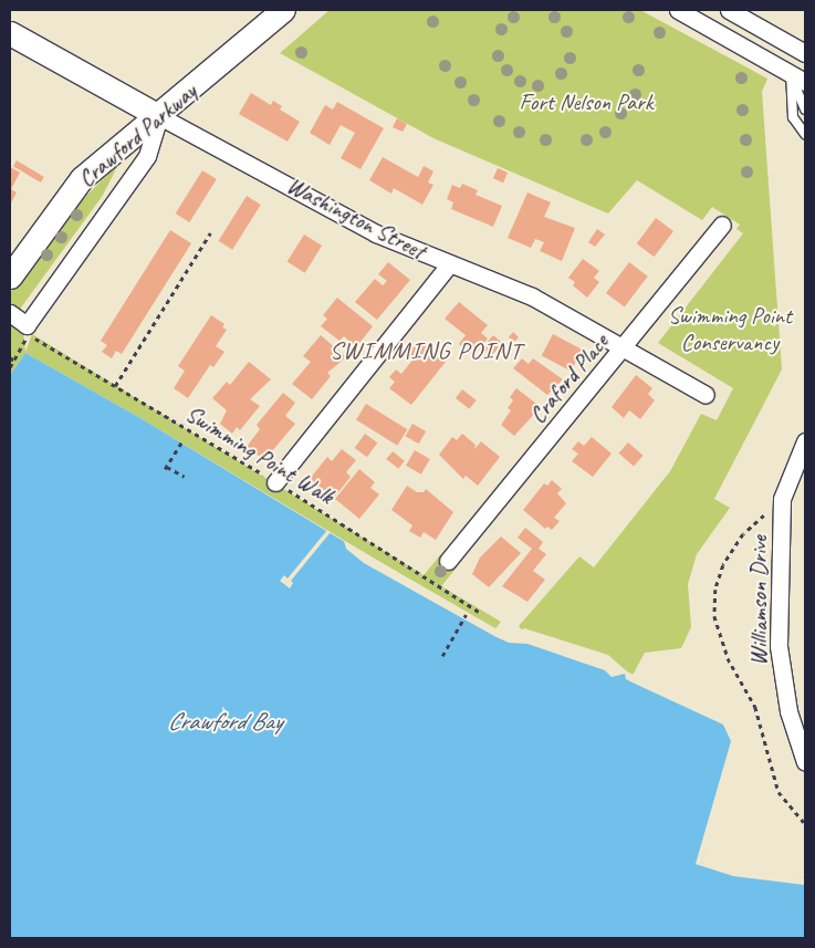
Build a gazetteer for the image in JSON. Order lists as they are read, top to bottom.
{
  "streets": {
    "main road": ["Crawford Parkway", "Washington Street"],
    "street": ["Craford Place", "Williamson Drive"],
    "path": ["Swimming Point Walk"]
  },
  "crossings": [
    ["Crawford Parkway", "Washington Street"],
    ["Washington Street", "Craford Place"]
  ],
  "districts": ["SWIMMING POINT"],
  "water": ["Crawford Bay"],
  "parks": ["Fort Nelson Park", "Swimming Point Conservancy"]
}
